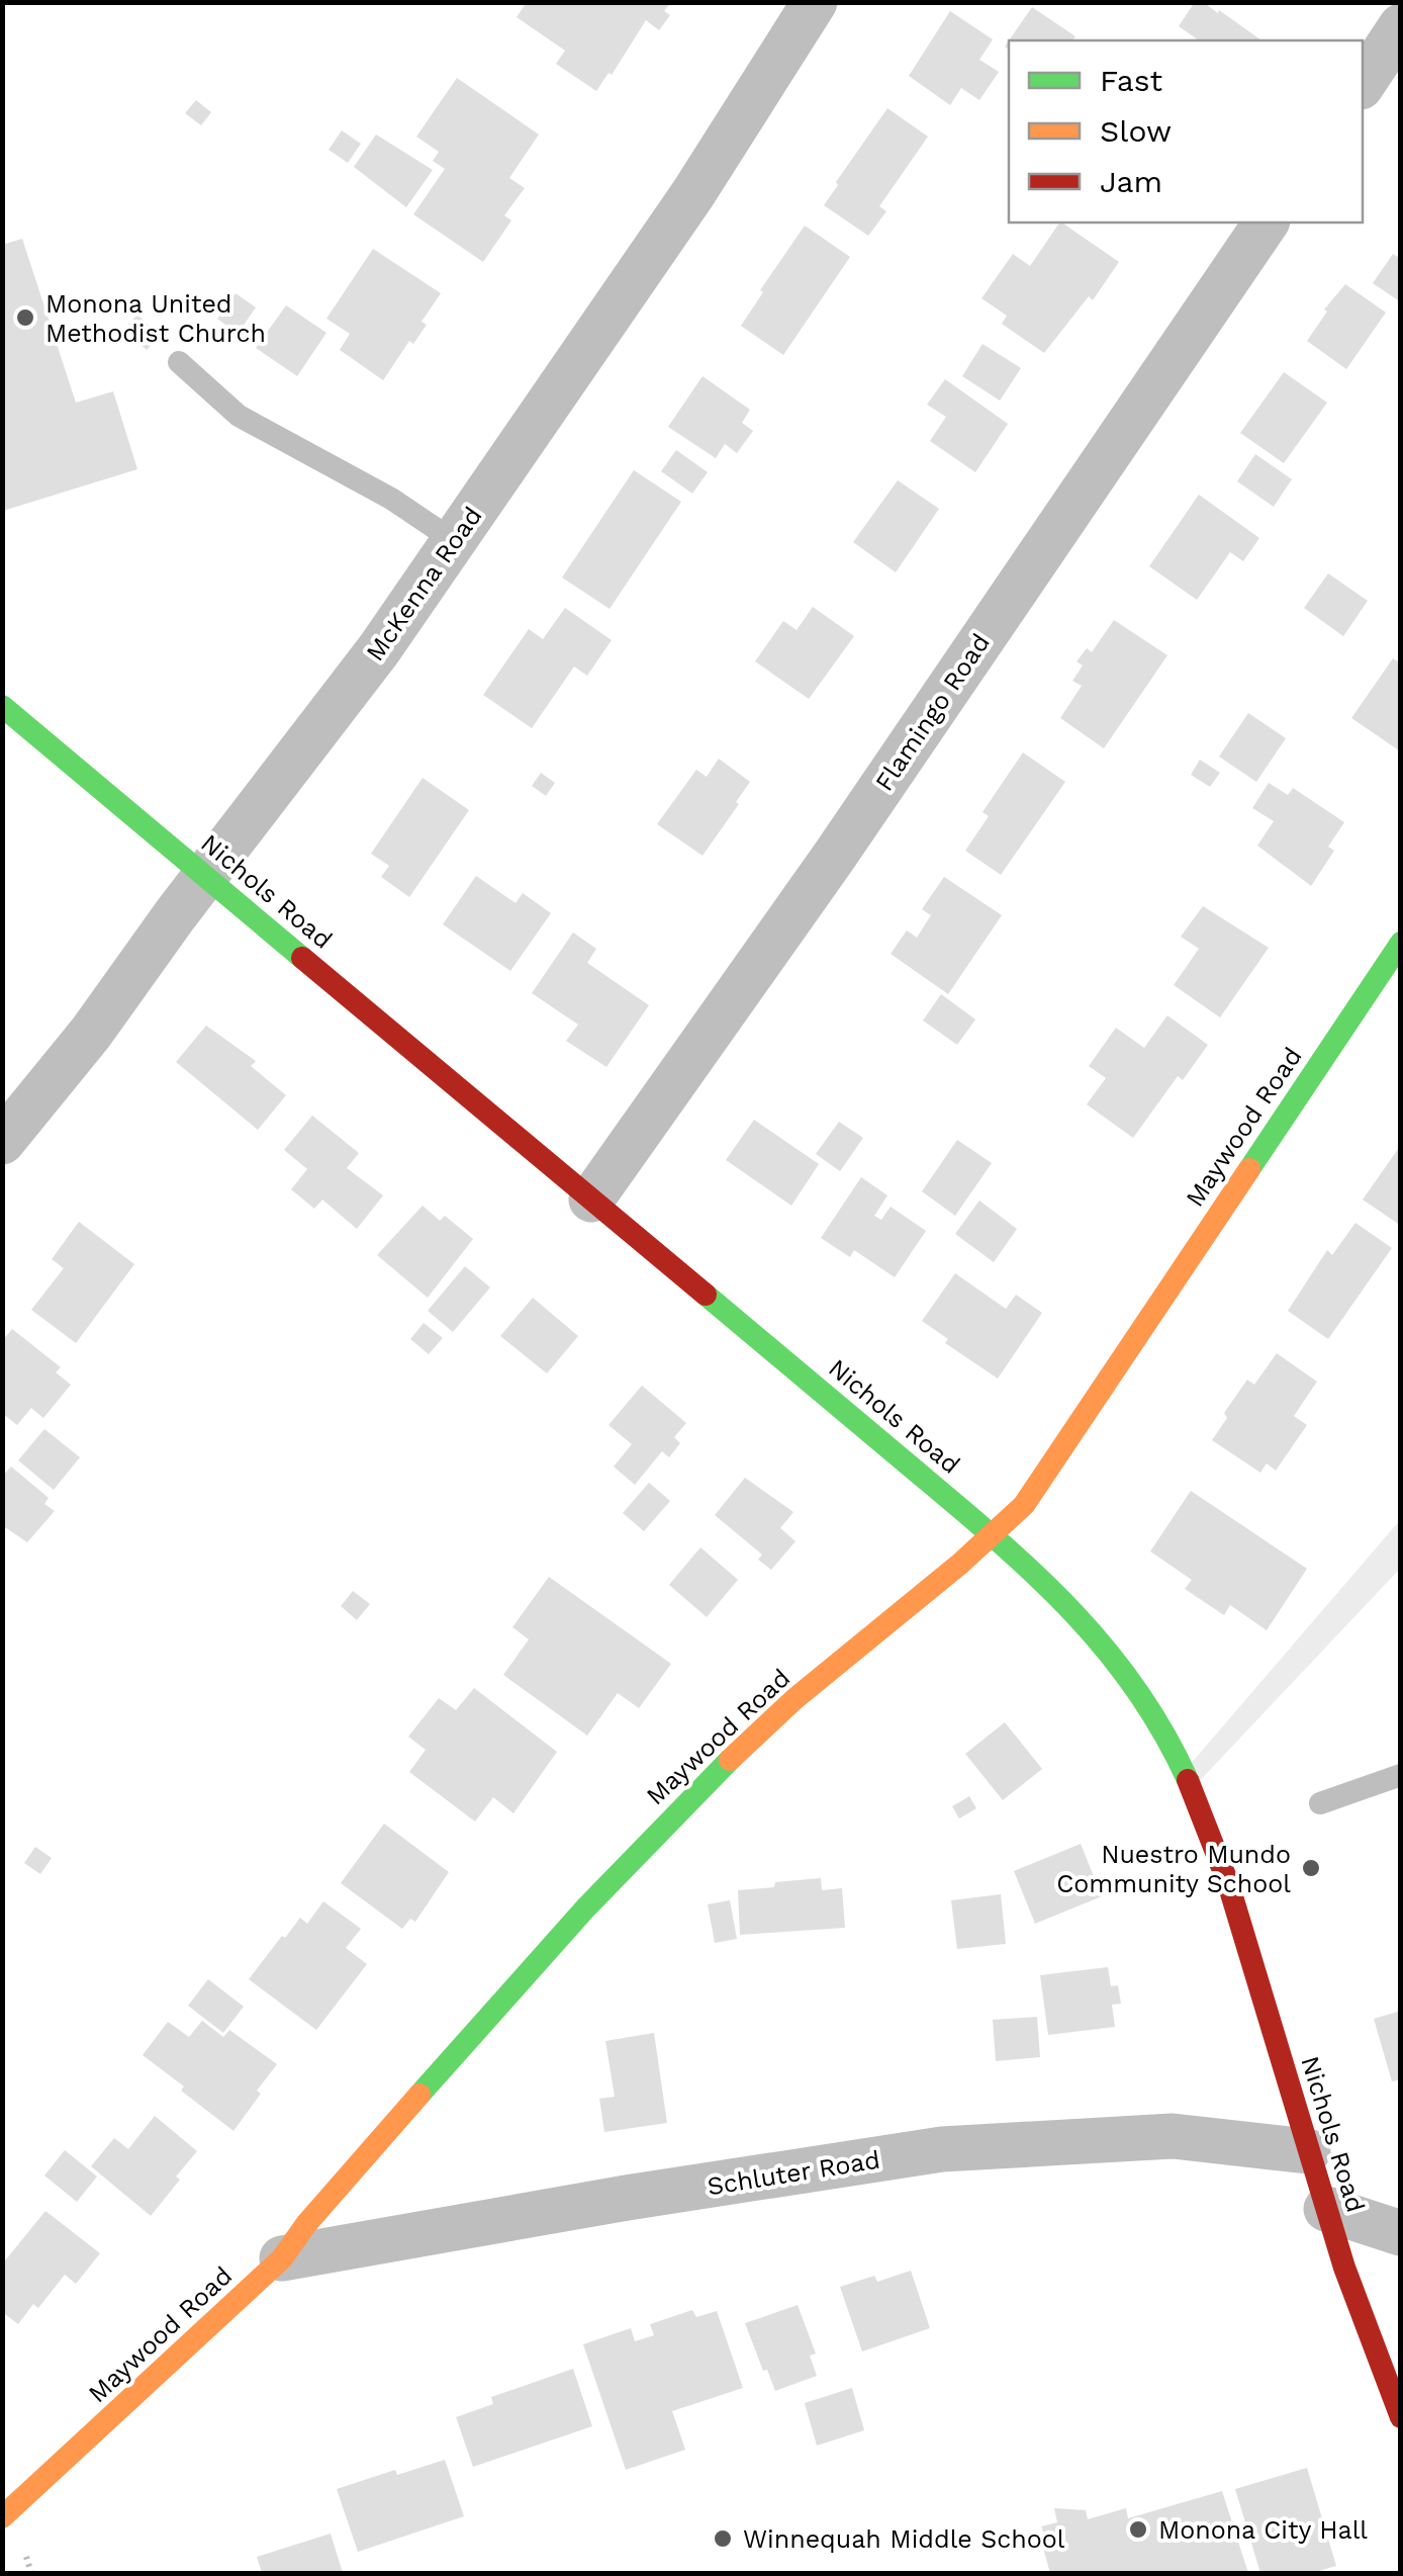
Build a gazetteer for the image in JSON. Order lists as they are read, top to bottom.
{
  "streets": {
    "street": [
      "McKenna Road",
      "Flamingo Road",
      "Nichols Road",
      "Maywood Road",
      "Schluter Road"
    ]
  },
  "crossings": [
    ["McKenna Road", "Nichols Road"],
    ["Flamingo Road", "Nichols Road"],
    ["Nichols Road", "Maywood Road"],
    ["Nichols Road", "Schluter Road"],
    ["Maywood Road", "Schluter Road"]
  ],
  "places": [
    "Monona United Methodist Church",
    "Nuestro Mundo Community School",
    "Monona City Hall",
    "Winnequah Middle School"
  ],
  "legend": ["Fast", "Slow", "Jam"]
}
